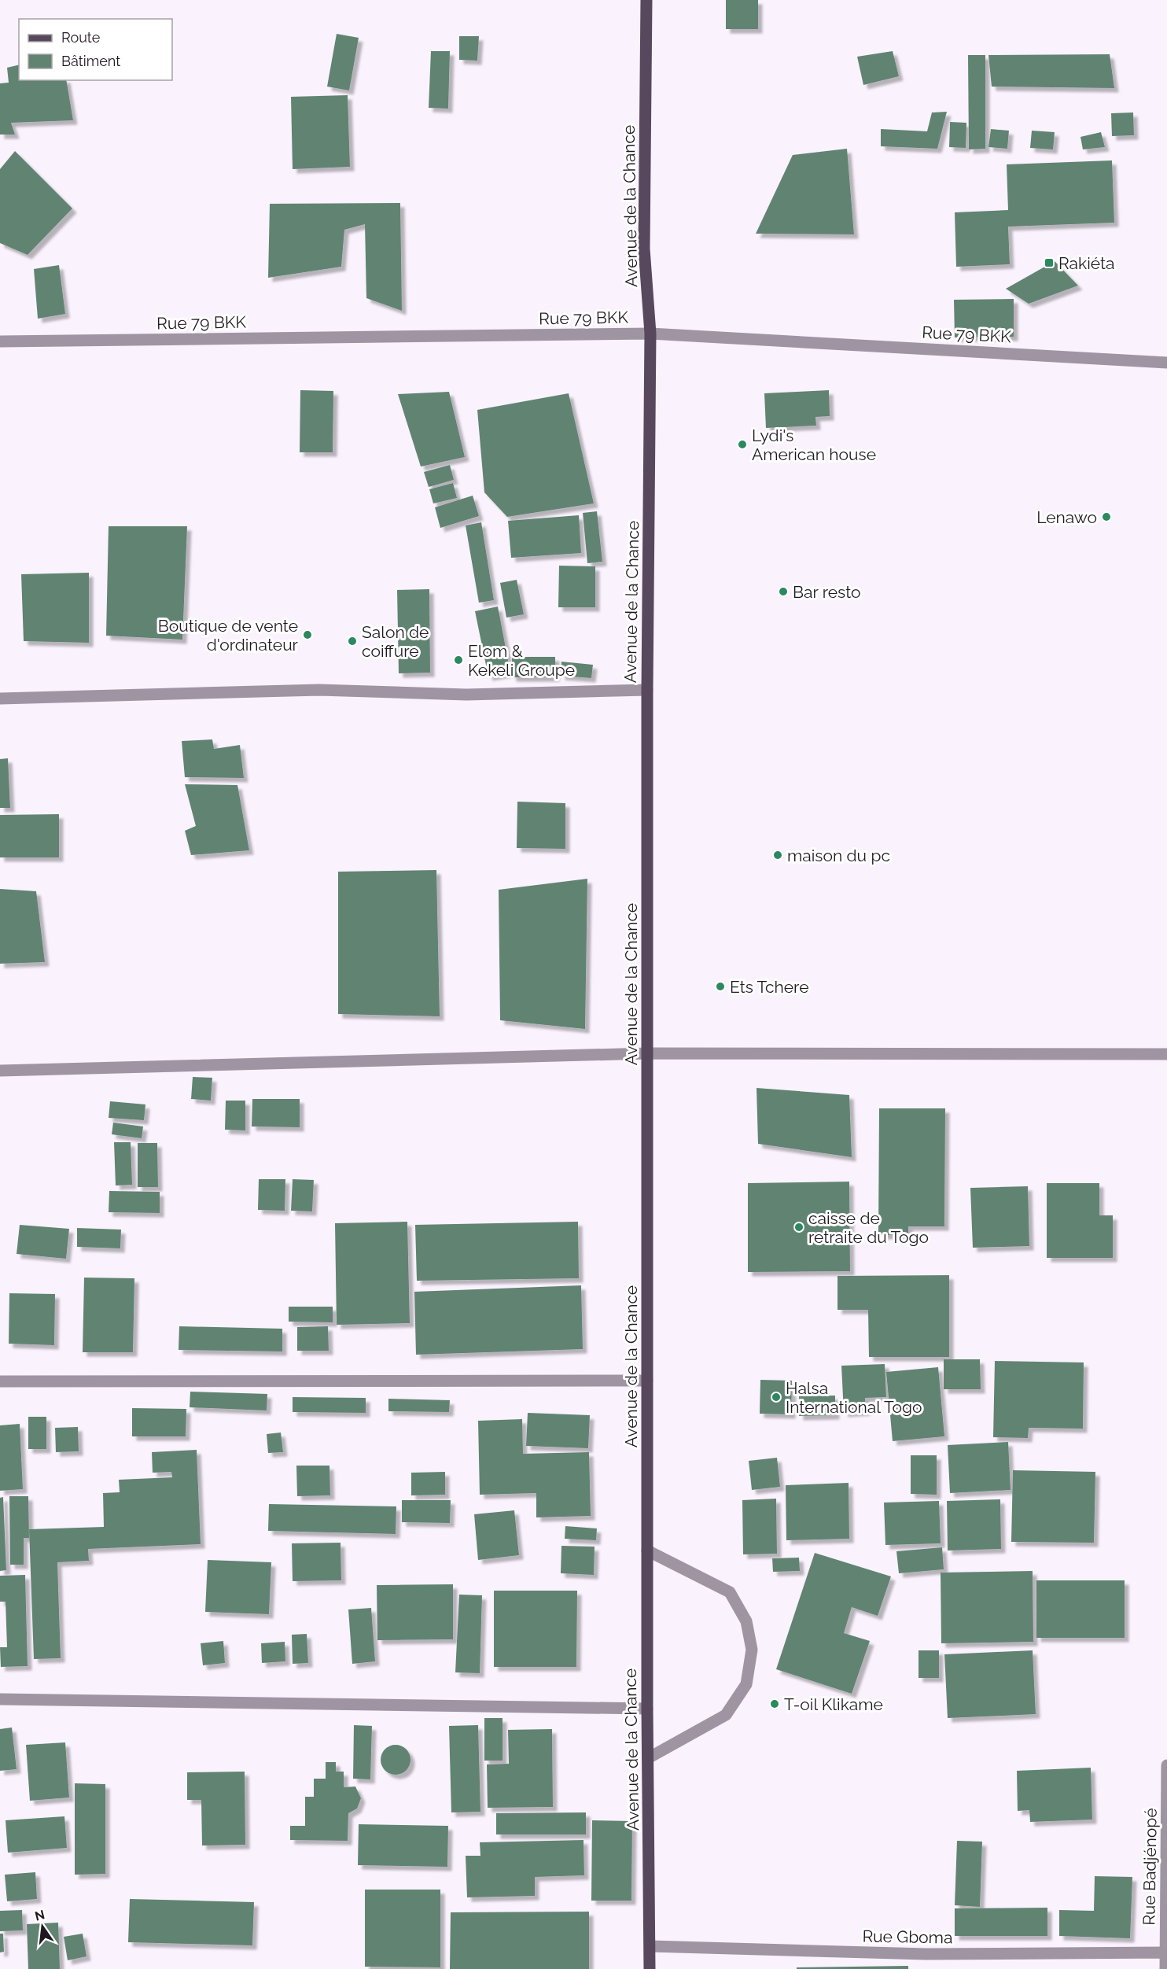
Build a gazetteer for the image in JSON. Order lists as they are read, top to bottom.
{
  "streets": {
    "main road": ["Avenue de la Chance"],
    "street": ["Rue 79 BKK", "Rue Badjénopé", "Rue Gboma"]
  },
  "crossings": [
    ["Avenue de la Chance", "Rue 79 BKK"],
    ["Avenue de la Chance", "Rue Gboma"],
    ["Rue Badjénopé", "Rue Gboma"]
  ],
  "places": {
    "transit": ["Rakiéta"],
    "other": [
      "Lydi's American house",
      "Lenawo",
      "Bar resto",
      "Boutique de vente d'ordinateur",
      "Salon de coiffure",
      "Elom & Kekeli Groupe",
      "maison du pc",
      "Ets Tchere",
      "caisse de retraite du Togo",
      "Halsa International Togo",
      "T-oil Klikame"
    ]
  },
  "legend": ["Route", "Bâtiment"],
  "north": "top"
}
